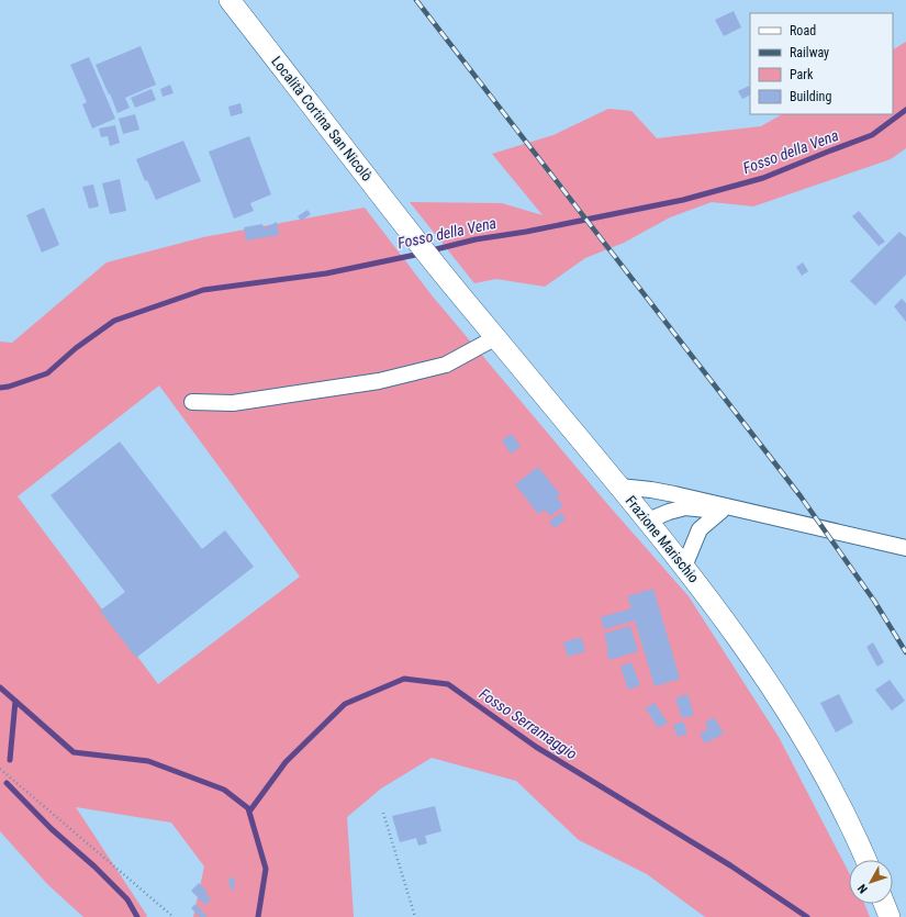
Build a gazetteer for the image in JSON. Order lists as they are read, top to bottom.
{
  "streets": {
    "main road": ["Località Cortina San Nicolò", "Frazione Marischio"]
  },
  "crossings": [
    ["Località Cortina San Nicolò", "Frazione Marischio"]
  ],
  "water": ["Fosso della Vena", "Fosso Serramaggio"],
  "legend": [
    "Road",
    "Railway",
    "Park",
    "Building"
  ],
  "north": "bottom left"
}
